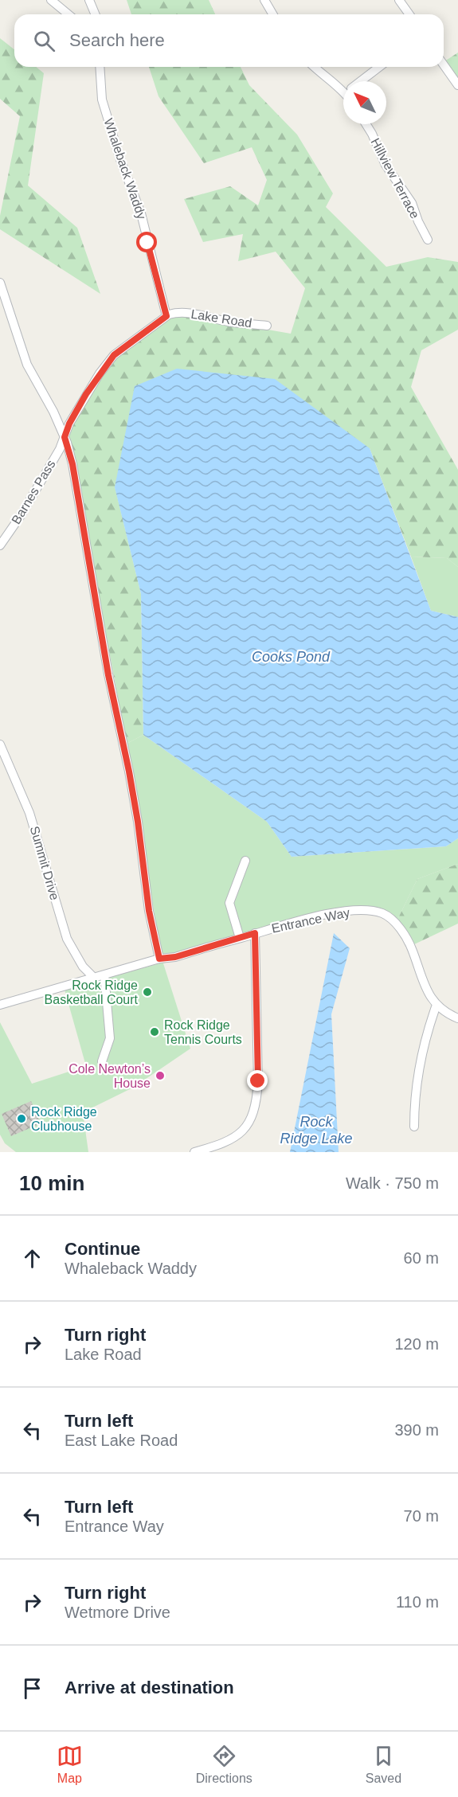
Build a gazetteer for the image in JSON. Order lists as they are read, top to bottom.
{
  "streets": {
    "street": [
      "Whaleback Waddy",
      "Hillview Terrace",
      "Lake Road",
      "Barnes Pass",
      "Summit Drive",
      "Entrance Way"
    ]
  },
  "crossings": [
    ["Whaleback Waddy", "Lake Road"],
    ["Lake Road", "Barnes Pass"],
    ["Summit Drive", "Entrance Way"]
  ],
  "water": ["Cooks Pond", "Rock Ridge Lake"],
  "places": [
    "Rock Ridge Basketball Court",
    "Rock Ridge Tennis Courts",
    "Cole Newton’s House",
    "Rock Ridge Clubhouse"
  ],
  "north": "top left",
  "page": {
    "search": "Search here",
    "heading": ["10 min", "Walk · 750 m"],
    "list": [
      ["Continue", "Whaleback Waddy", "60 m"],
      ["Turn right", "Lake Road", "120 m"],
      ["Turn left", "East Lake Road", "390 m"],
      ["Turn left", "Entrance Way", "70 m"],
      ["Turn right", "Wetmore Drive", "110 m"],
      "Arrive at destination"
    ],
    "nav": ["Map", "Directions", "Saved"]
  }
}
